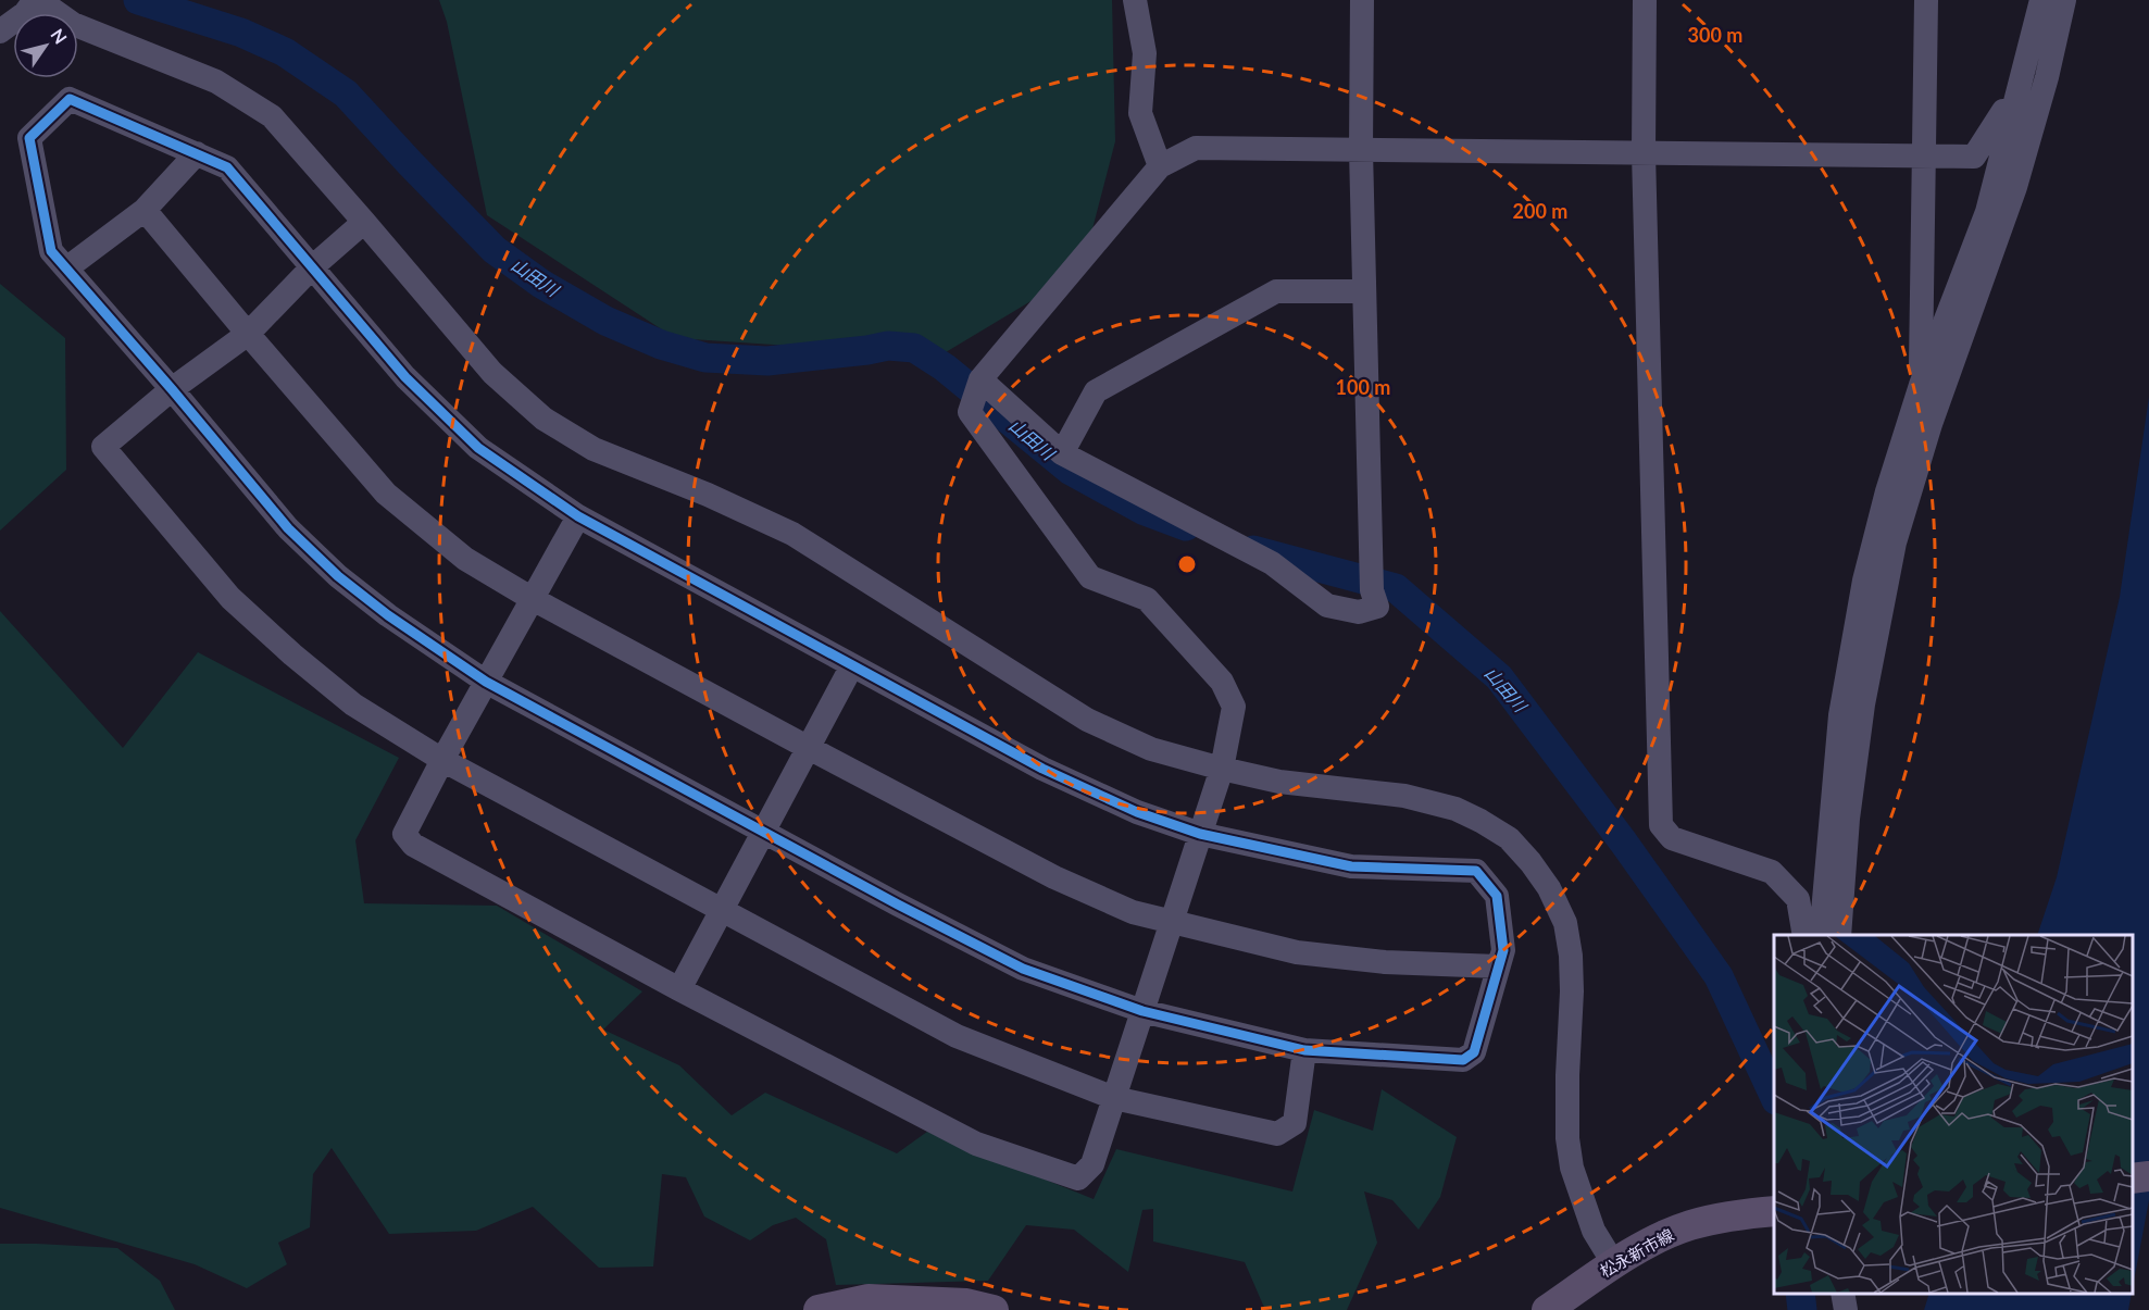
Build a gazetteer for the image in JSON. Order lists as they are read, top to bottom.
{
  "streets": {
    "main road": ["松永新市線"]
  },
  "water": ["山田川"],
  "north": "top right",
  "rings": ["300 m", "200 m", "100 m"]
}
